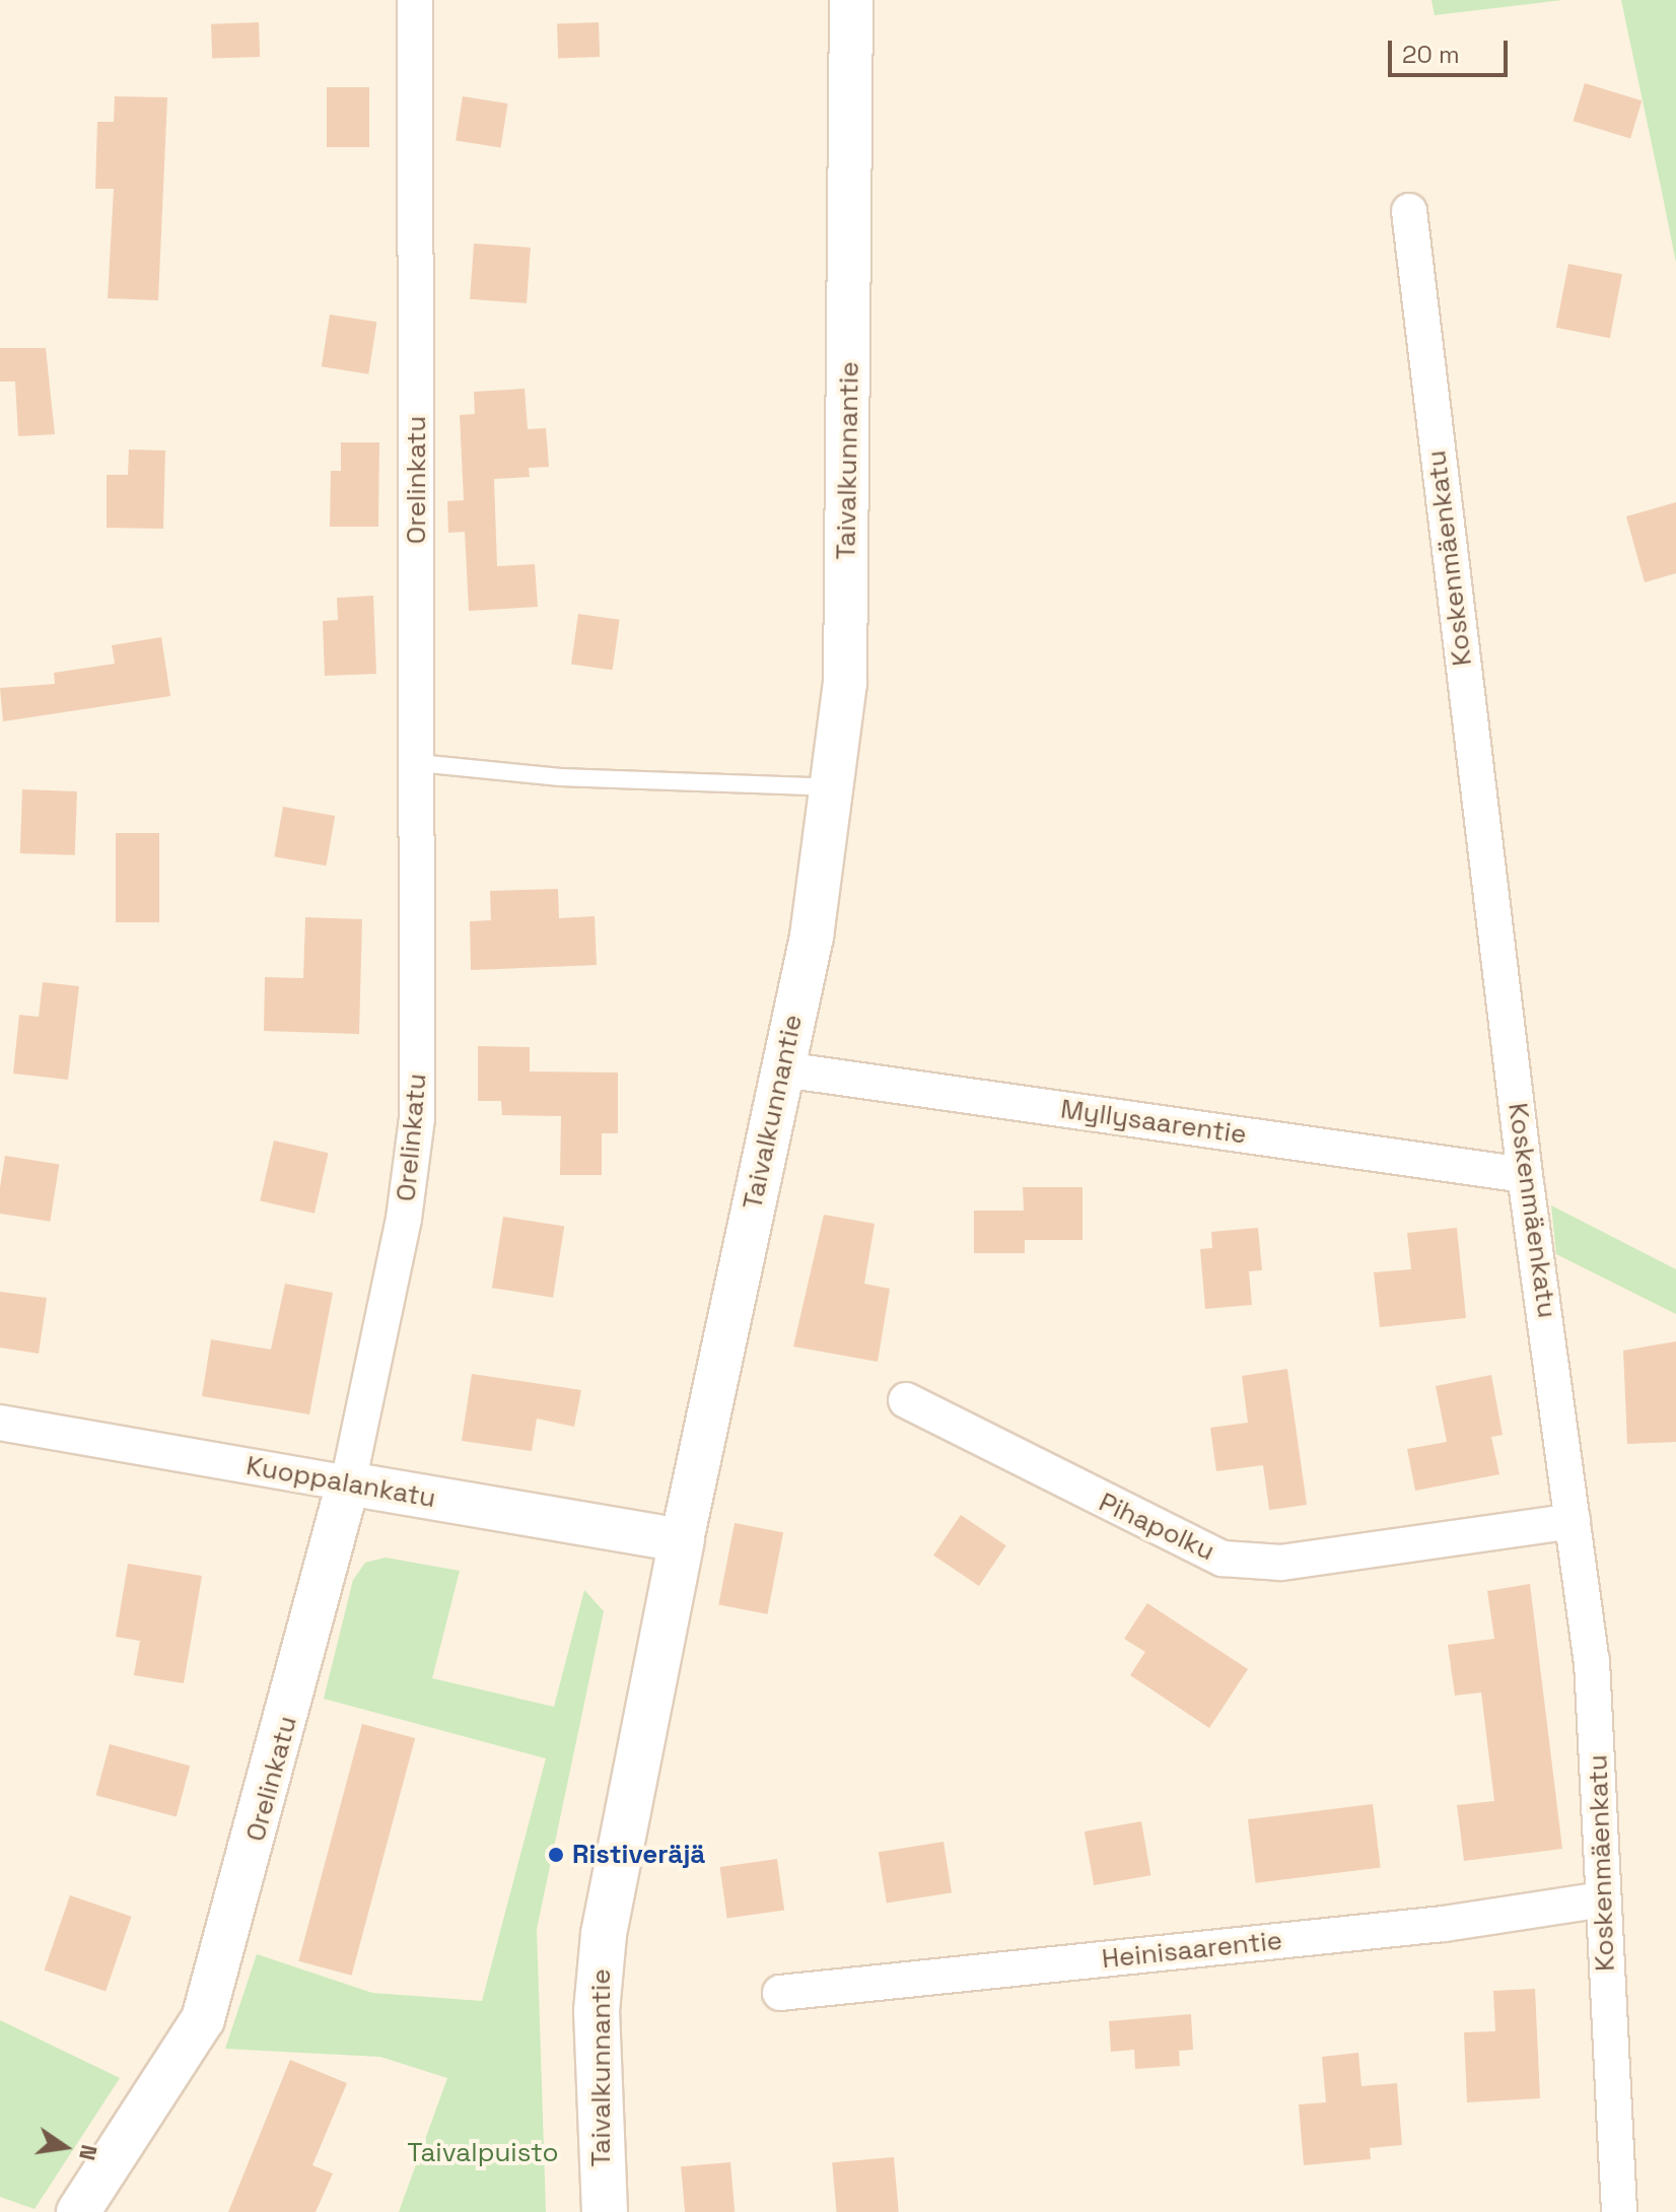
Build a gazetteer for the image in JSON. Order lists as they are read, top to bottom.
{
  "streets": {
    "main road": ["Taivalkunnantie"],
    "street": [
      "Orelinkatu",
      "Koskenmäenkatu",
      "Myllysaarentie",
      "Kuoppalankatu",
      "Pihapolku",
      "Heinisaarentie"
    ]
  },
  "crossings": [
    ["Taivalkunnantie", "Myllysaarentie"],
    ["Taivalkunnantie", "Kuoppalankatu"],
    ["Orelinkatu", "Kuoppalankatu"],
    ["Koskenmäenkatu", "Myllysaarentie"],
    ["Koskenmäenkatu", "Pihapolku"],
    ["Koskenmäenkatu", "Heinisaarentie"]
  ],
  "parks": ["Taivalpuisto"],
  "places": ["Ristiveräjä"],
  "scale_bar": "20 m",
  "north": "right"
}
